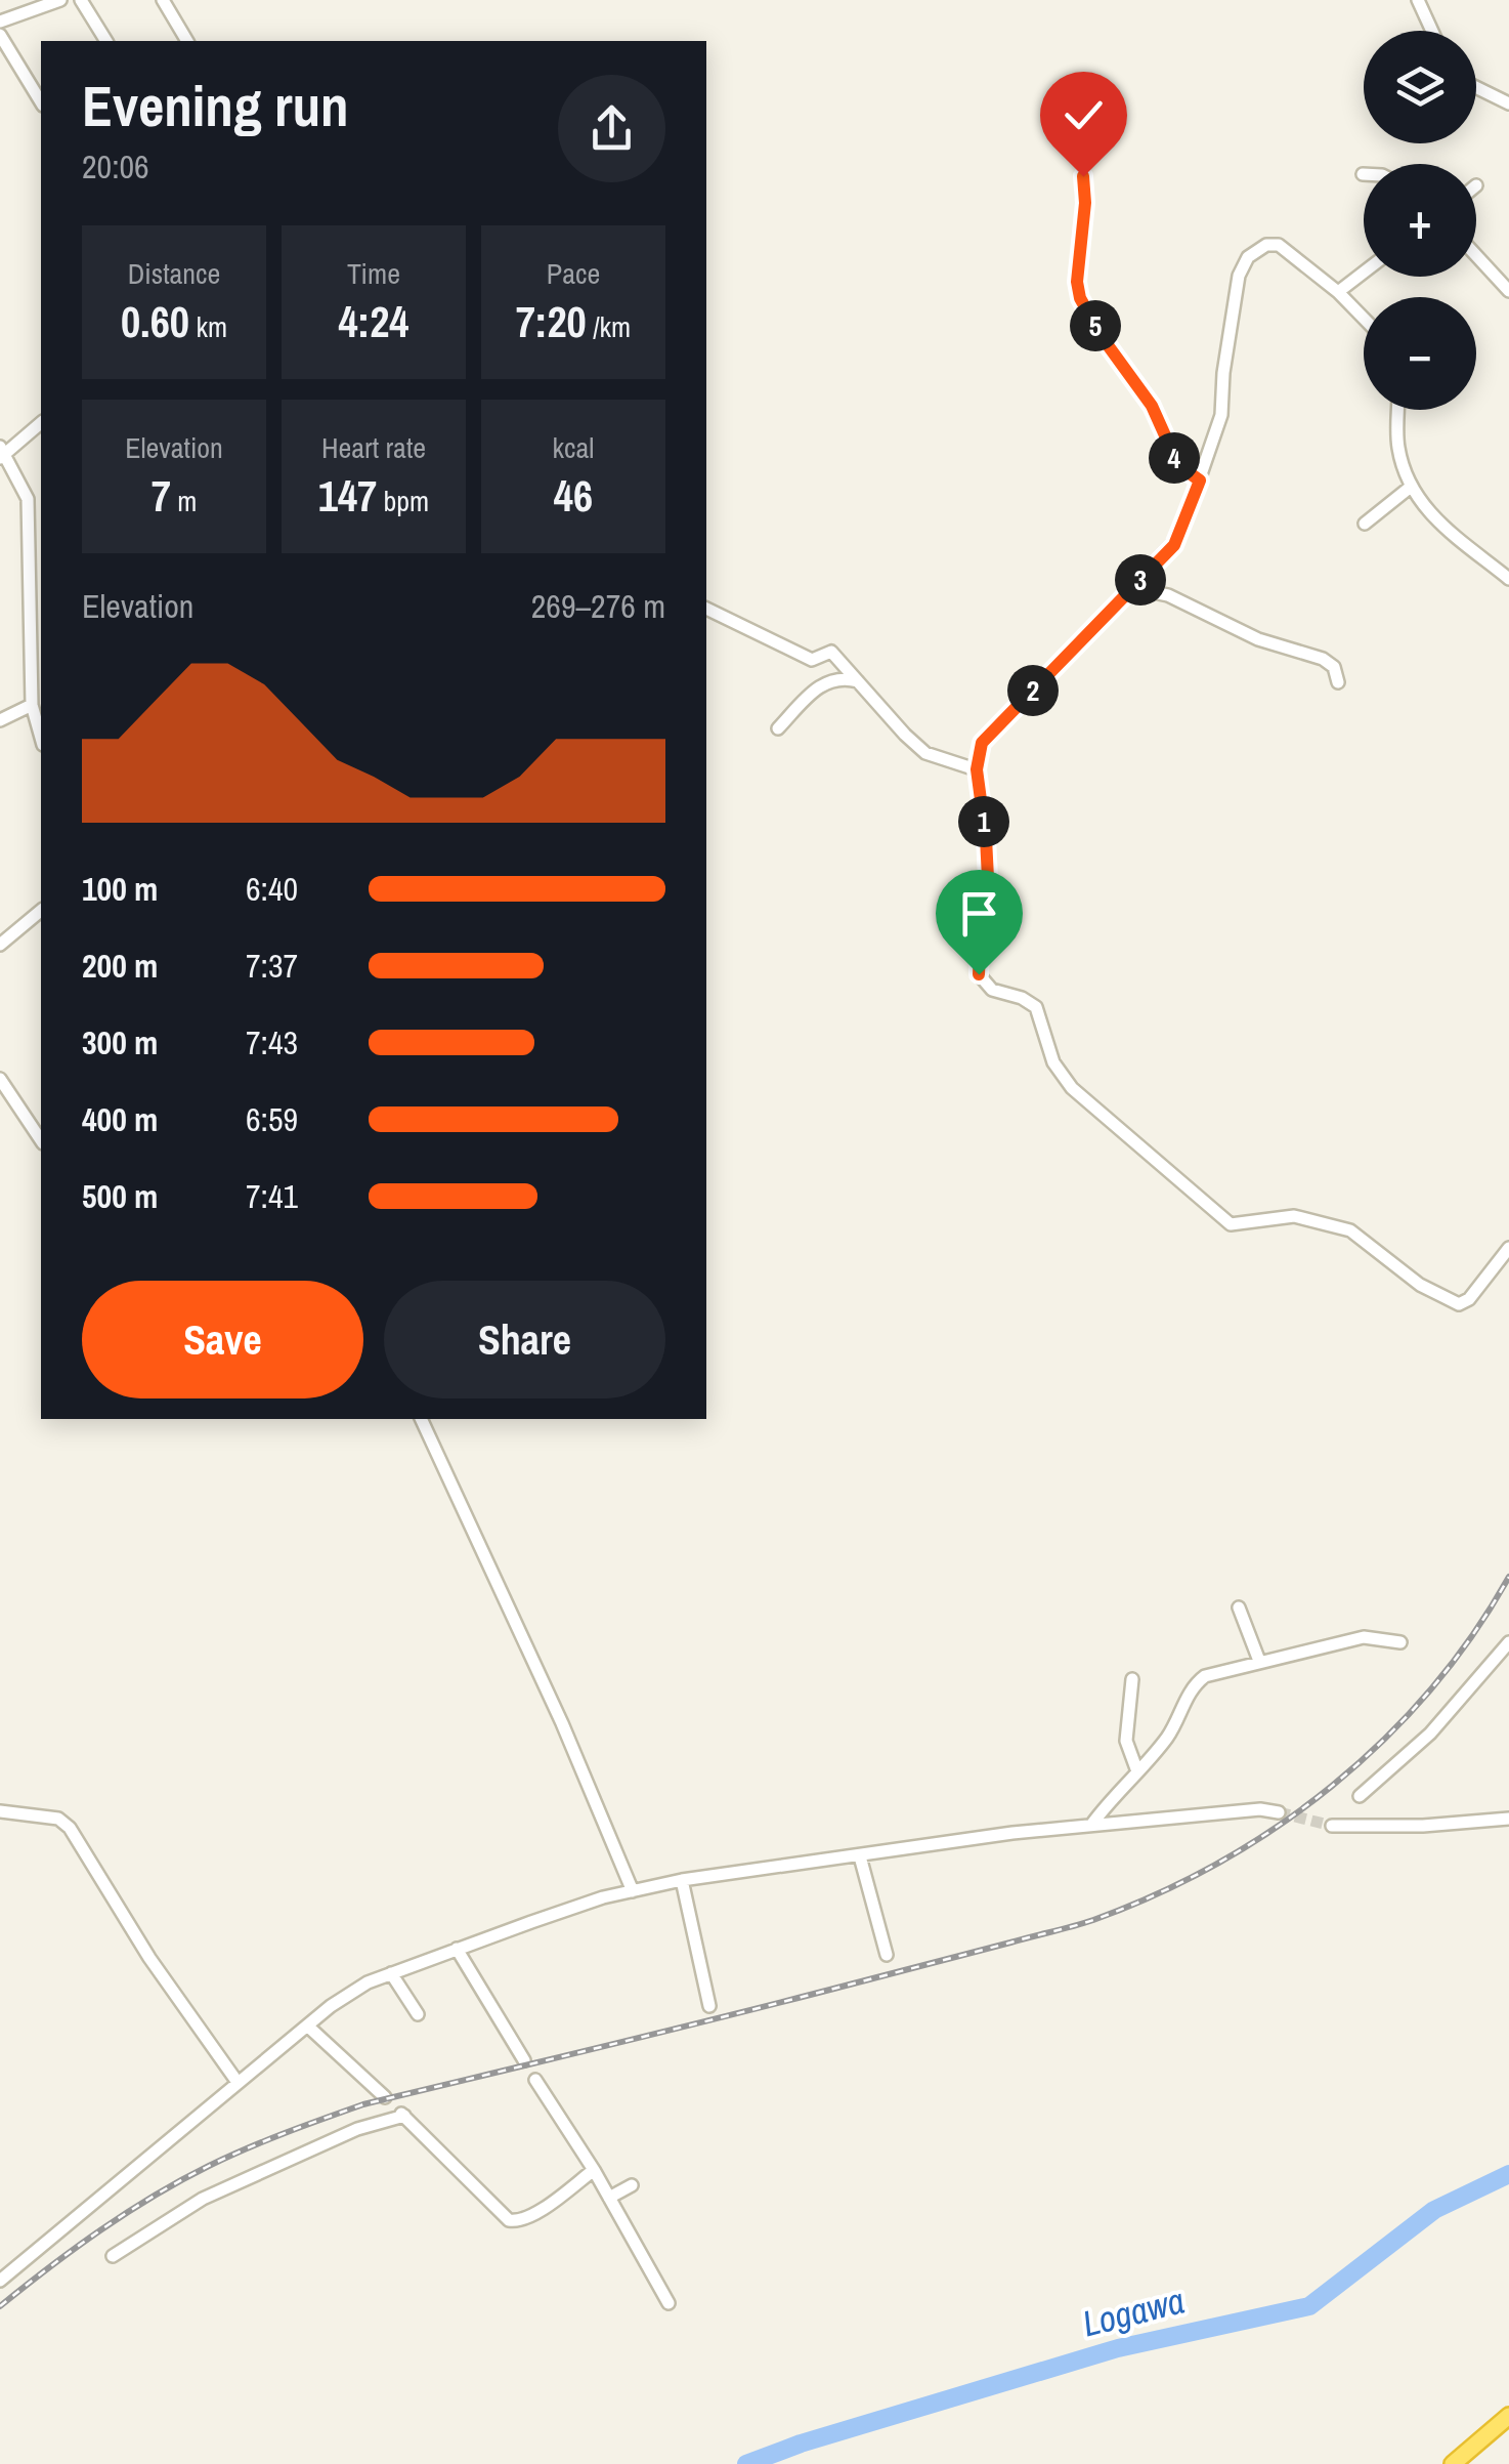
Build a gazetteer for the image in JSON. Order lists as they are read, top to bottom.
{
  "water": ["Logawa"],
  "page": {
    "map_buttons": ["+", "−"],
    "heading": ["Evening run", "20:06"],
    "stats": [
      ["Distance", "0.60 km"],
      ["Time", "4:24"],
      ["Pace", "7:20 /km"],
      ["Elevation", "7 m"],
      ["Heart rate", "147 bpm"],
      ["kcal", "46"]
    ],
    "pins": [
      "5",
      "4",
      "3",
      "2",
      "1"
    ],
    "chart": ["Elevation", "269–276 m"],
    "list": [
      {
        "name": "100 m",
        "note": "6:40"
      },
      {
        "name": "200 m",
        "note": "7:37"
      },
      {
        "name": "300 m",
        "note": "7:43"
      },
      {
        "name": "400 m",
        "note": "6:59"
      },
      {
        "name": "500 m",
        "note": "7:41"
      }
    ],
    "buttons": ["Save", "Share"]
  }
}
